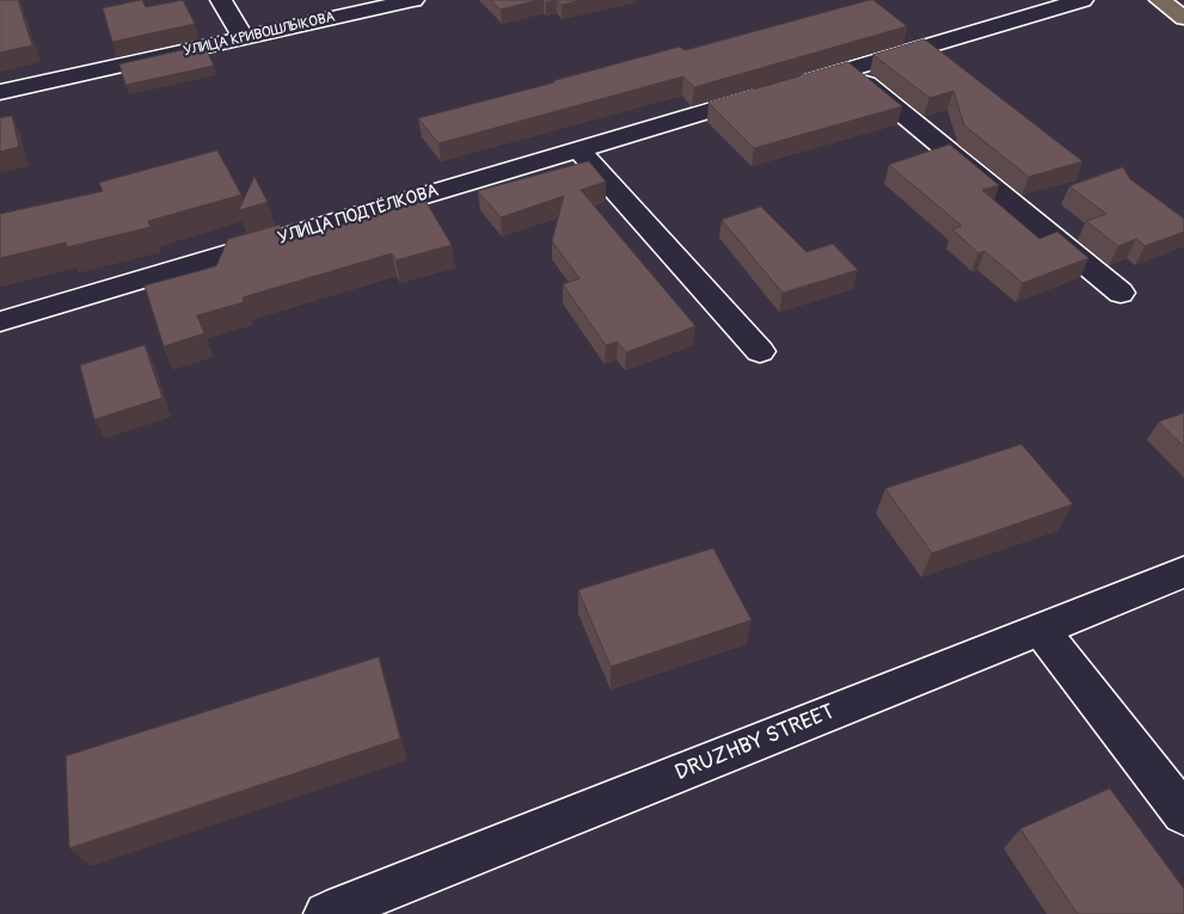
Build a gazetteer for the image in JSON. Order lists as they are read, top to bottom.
{
  "streets": {
    "street": ["УЛИЦА КРИВОШЛЫКОВА", "УЛИЦА ПОДТЁЛКОВА", "DRUZHBY STREET"]
  }
}
